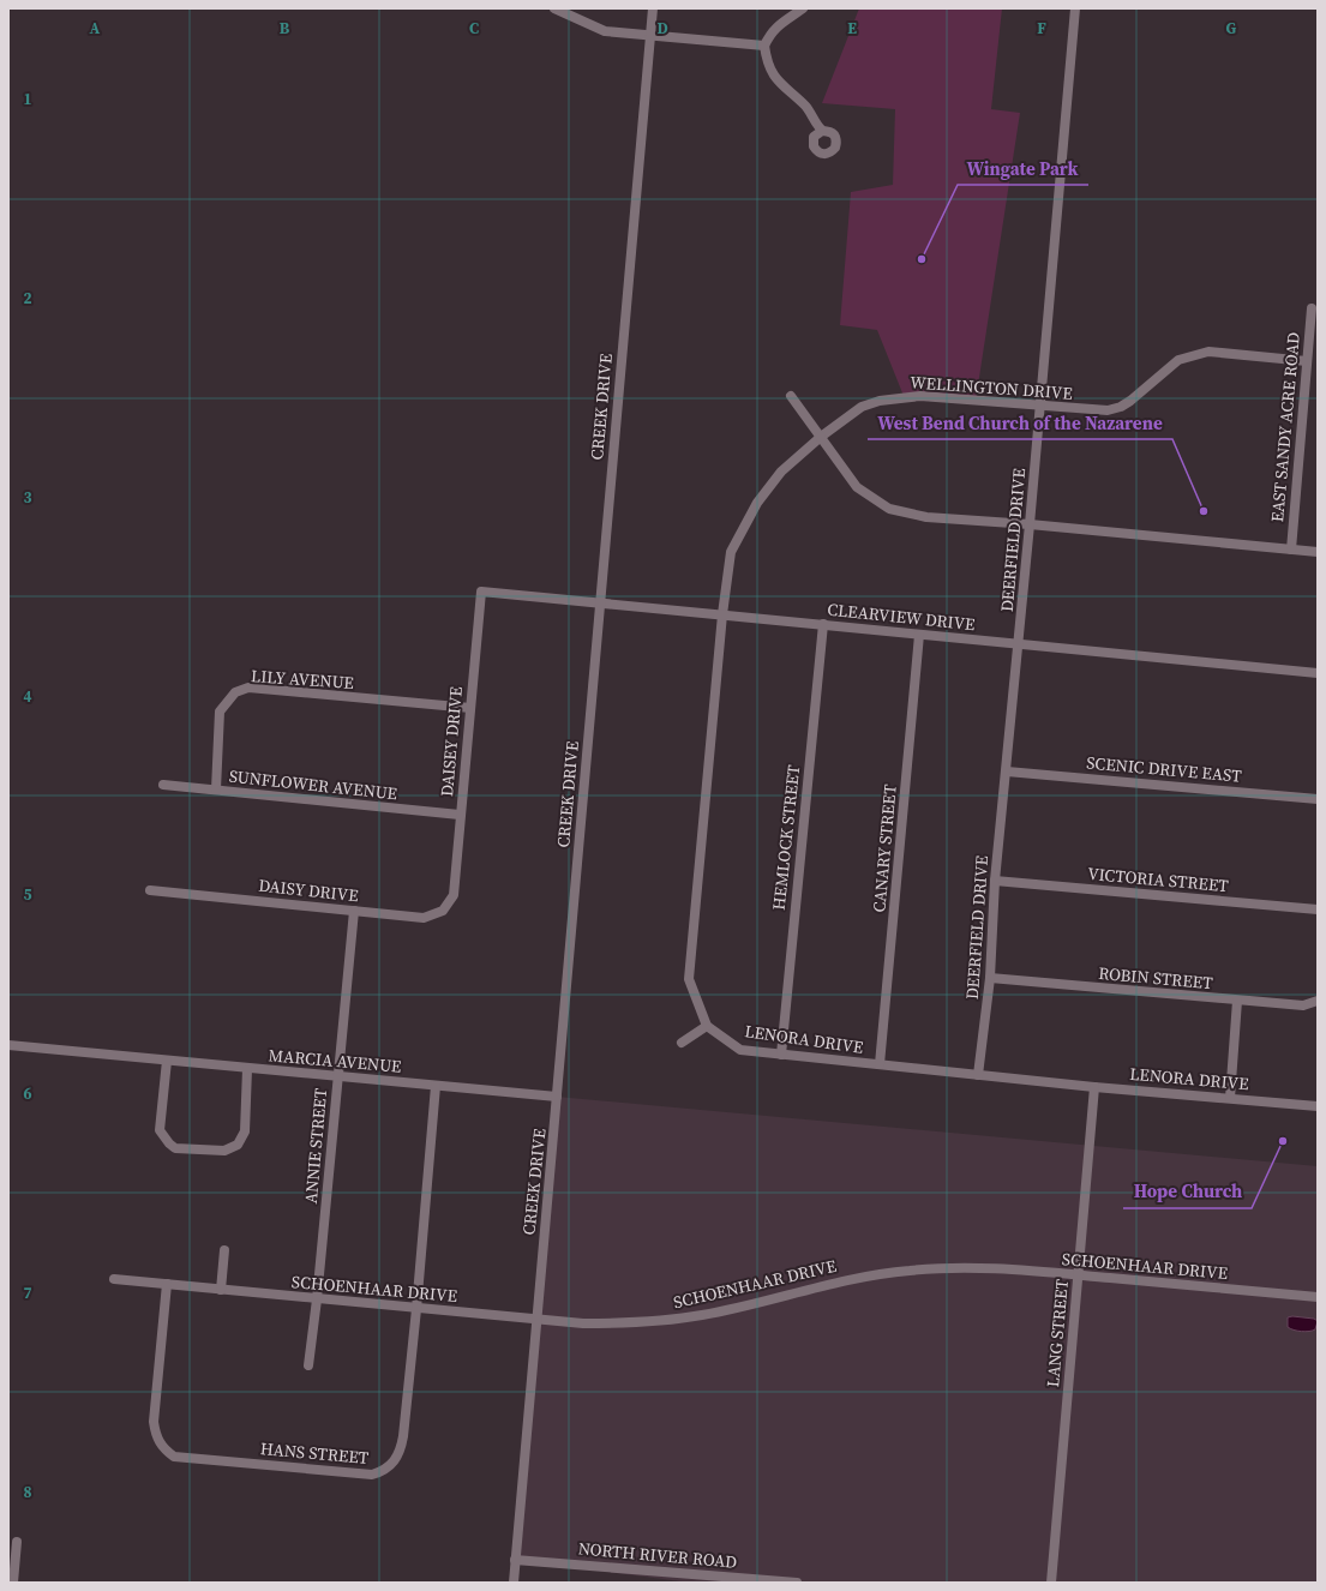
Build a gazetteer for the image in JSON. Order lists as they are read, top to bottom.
{
  "streets": {
    "street": [
      "WELLINGTON DRIVE",
      "CREEK DRIVE",
      "EAST SANDY ACRE ROAD",
      "DEERFIELD DRIVE",
      "CLEARVIEW DRIVE",
      "LILY AVENUE",
      "DAISEY DRIVE",
      "SCENIC DRIVE EAST",
      "SUNFLOWER AVENUE",
      "HEMLOCK STREET",
      "CANARY STREET",
      "VICTORIA STREET",
      "DAISY DRIVE",
      "ROBIN STREET",
      "LENORA DRIVE",
      "MARCIA AVENUE",
      "ANNIE STREET",
      "SCHOENHAAR DRIVE",
      "LANG STREET",
      "HANS STREET",
      "NORTH RIVER ROAD"
    ]
  },
  "crossings": [
    ["WELLINGTON DRIVE", "EAST SANDY ACRE ROAD"],
    ["WELLINGTON DRIVE", "DEERFIELD DRIVE"],
    ["WELLINGTON DRIVE", "CLEARVIEW DRIVE"],
    ["CREEK DRIVE", "CLEARVIEW DRIVE"],
    ["CREEK DRIVE", "MARCIA AVENUE"],
    ["CREEK DRIVE", "SCHOENHAAR DRIVE"],
    ["CREEK DRIVE", "NORTH RIVER ROAD"],
    ["DEERFIELD DRIVE", "CLEARVIEW DRIVE"],
    ["DEERFIELD DRIVE", "SCENIC DRIVE EAST"],
    ["DEERFIELD DRIVE", "VICTORIA STREET"],
    ["DEERFIELD DRIVE", "ROBIN STREET"],
    ["DEERFIELD DRIVE", "LENORA DRIVE"],
    ["CLEARVIEW DRIVE", "DAISEY DRIVE"],
    ["CLEARVIEW DRIVE", "HEMLOCK STREET"],
    ["CLEARVIEW DRIVE", "CANARY STREET"],
    ["LILY AVENUE", "DAISEY DRIVE"],
    ["LILY AVENUE", "SUNFLOWER AVENUE"],
    ["DAISEY DRIVE", "SUNFLOWER AVENUE"],
    ["DAISEY DRIVE", "DAISY DRIVE"],
    ["HEMLOCK STREET", "LENORA DRIVE"],
    ["CANARY STREET", "LENORA DRIVE"],
    ["DAISY DRIVE", "ANNIE STREET"],
    ["LENORA DRIVE", "LANG STREET"],
    ["MARCIA AVENUE", "ANNIE STREET"],
    ["MARCIA AVENUE", "HANS STREET"],
    ["ANNIE STREET", "SCHOENHAAR DRIVE"],
    ["SCHOENHAAR DRIVE", "LANG STREET"],
    ["SCHOENHAAR DRIVE", "HANS STREET"]
  ],
  "places": ["Wingate Park", "West Bend Church of the Nazarene", "Hope Church"],
  "grid": {
    "columns": [
      "A",
      "B",
      "C",
      "D",
      "E",
      "F",
      "G"
    ],
    "rows": [
      "1",
      "2",
      "3",
      "4",
      "5",
      "6",
      "7",
      "8"
    ]
  }
}
